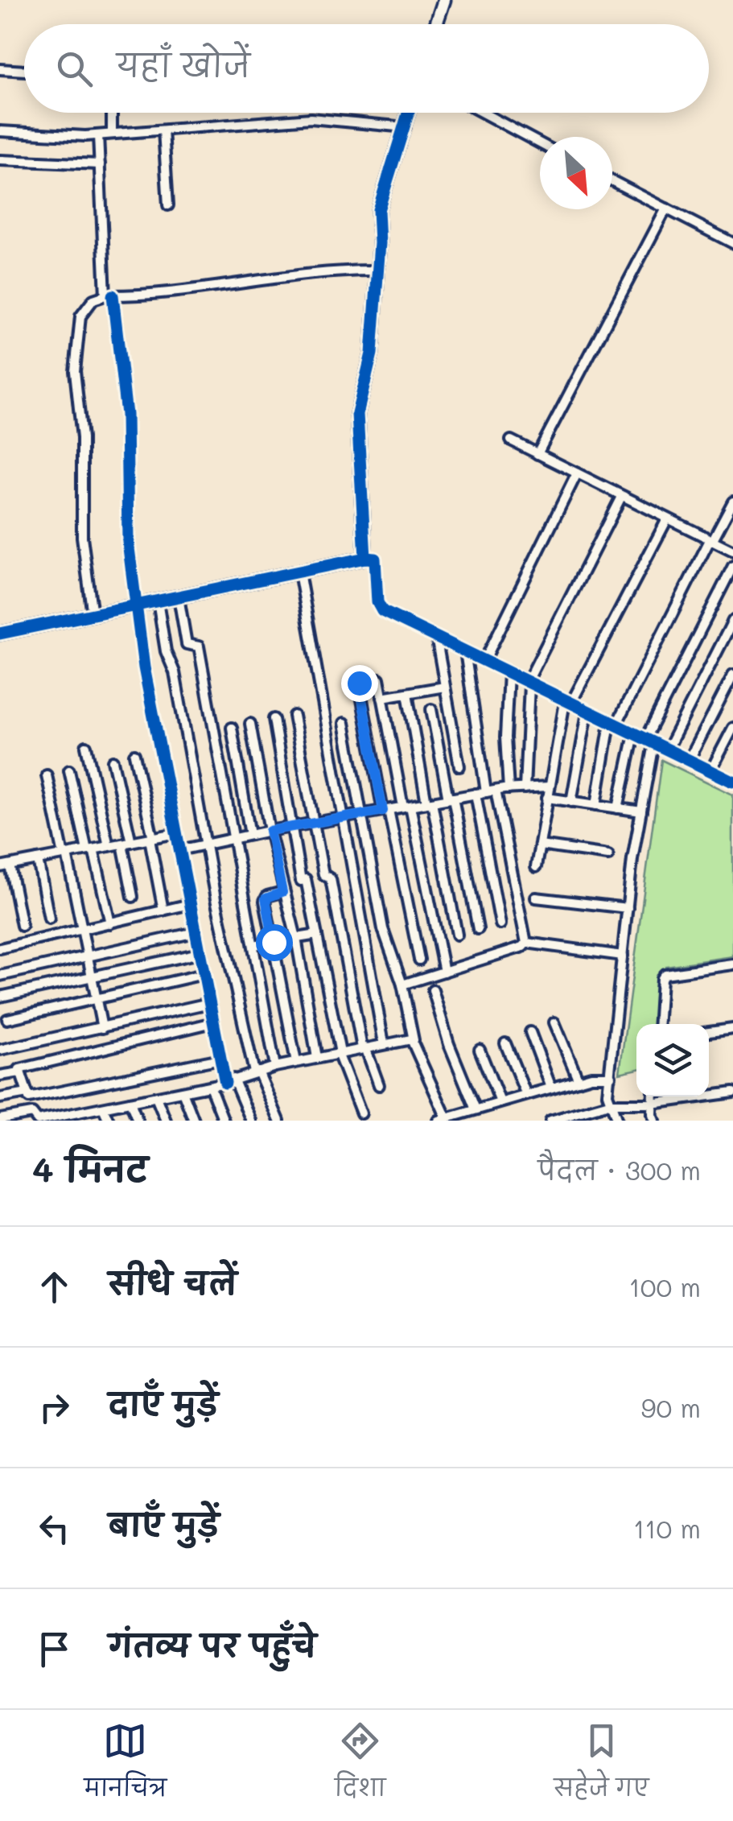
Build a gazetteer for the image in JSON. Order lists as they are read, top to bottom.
{
  "north": "bottom right",
  "page": {
    "search": "यहाँ खोजें",
    "heading": ["4 मिनट", "पैदल · 300 m"],
    "list": [
      ["सीधे चलें", "100 m"],
      ["दाएँ मुड़ें", "90 m"],
      ["बाएँ मुड़ें", "110 m"],
      "गंतव्य पर पहुँचे"
    ],
    "nav": ["मानचित्र", "दिशा", "सहेजे गए"]
  }
}
